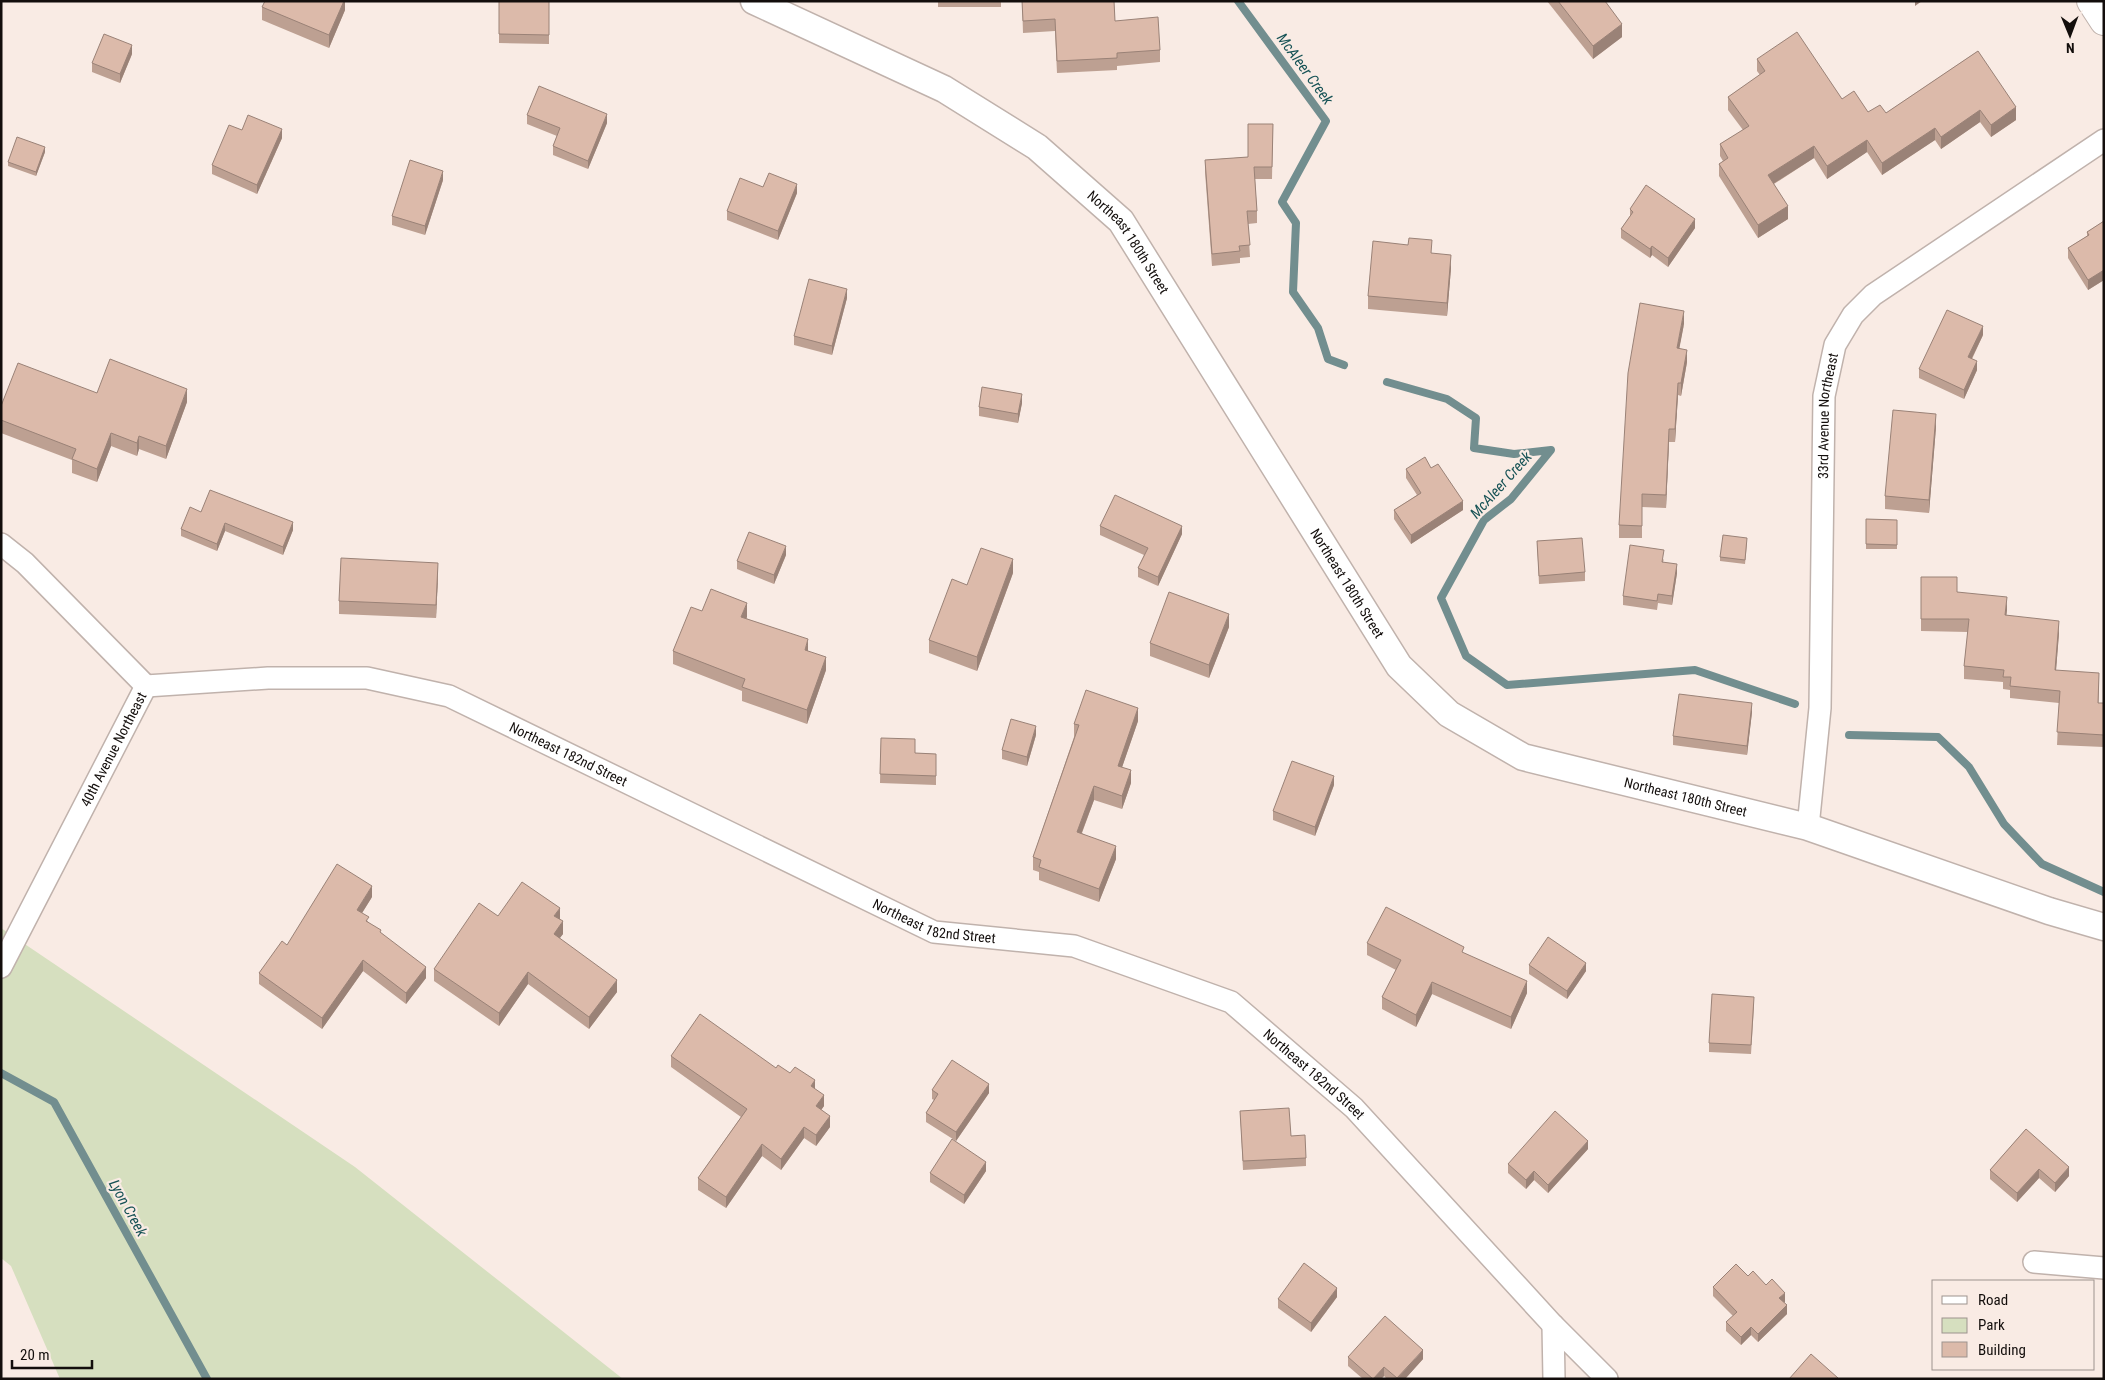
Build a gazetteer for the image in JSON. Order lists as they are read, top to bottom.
{
  "streets": {
    "street": [
      "Northeast 180th Street",
      "33rd Avenue Northeast",
      "40th Avenue Northeast",
      "Northeast 182nd Street"
    ]
  },
  "crossings": [
    ["Northeast 180th Street", "33rd Avenue Northeast"],
    ["40th Avenue Northeast", "Northeast 182nd Street"]
  ],
  "water": ["McAleer Creek", "Lyon Creek"],
  "legend": ["Road", "Park", "Building"],
  "scale_bar": "20 m",
  "north": "bottom"
}
